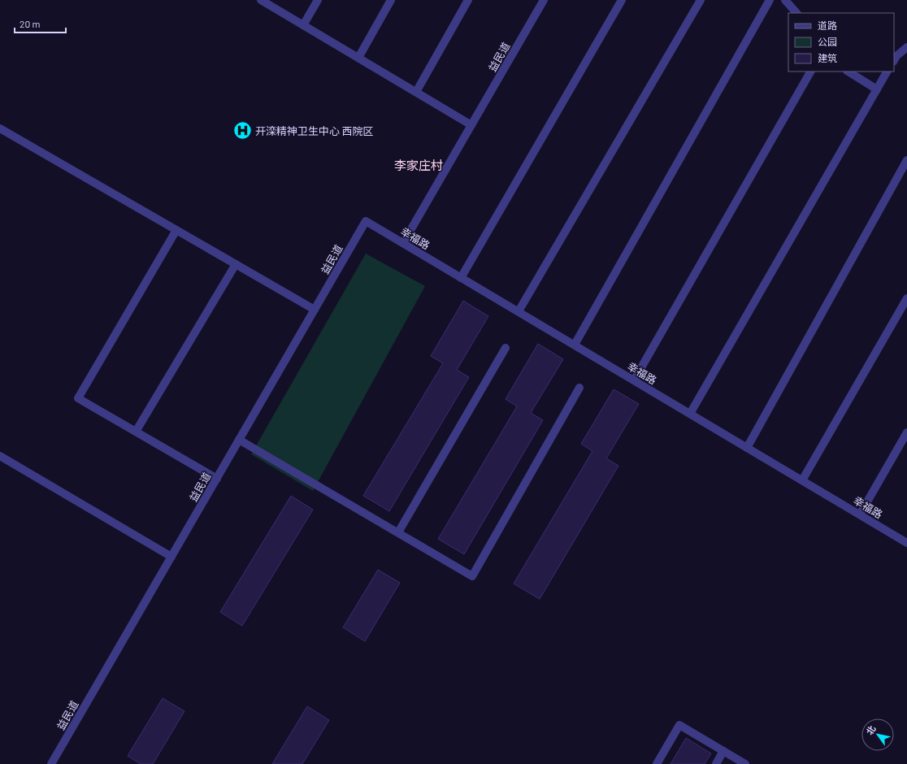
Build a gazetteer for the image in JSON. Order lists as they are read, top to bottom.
{
  "streets": {
    "street": ["益民道", "幸福路"]
  },
  "crossings": [
    ["益民道", "幸福路"]
  ],
  "districts": ["李家庄村"],
  "places": {
    "hospital": ["开滦精神卫生中心 西院区"]
  },
  "legend": ["道路", "公园", "建筑"],
  "scale_bar": "20 m",
  "north": "top left"
}
